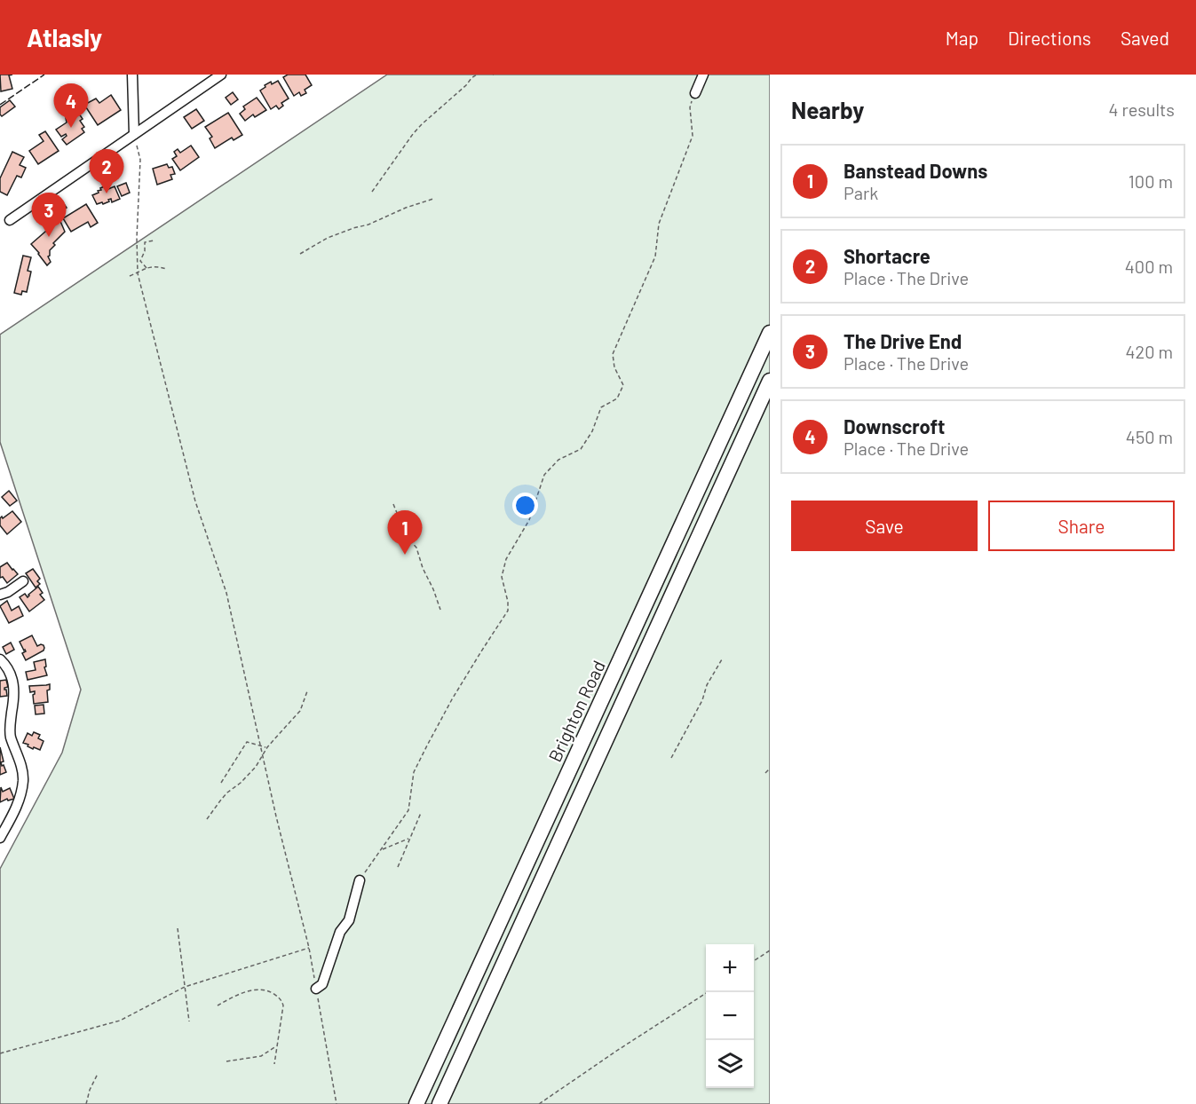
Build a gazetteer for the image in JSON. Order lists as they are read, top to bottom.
{
  "streets": {
    "highway": ["Brighton Road"]
  },
  "page": {
    "header": "Atlasly",
    "nav": ["Map", "Directions", "Saved"],
    "heading": ["Nearby", "4 results"],
    "pins": [
      "4",
      "2",
      "3",
      "1"
    ],
    "list": [
      {
        "mark": "1",
        "name": "Banstead Downs",
        "note": "Park",
        "value": "100 m"
      },
      {
        "mark": "2",
        "name": "Shortacre",
        "note": "Place · The Drive",
        "value": "400 m"
      },
      {
        "mark": "3",
        "name": "The Drive End",
        "note": "Place · The Drive",
        "value": "420 m"
      },
      {
        "mark": "4",
        "name": "Downscroft",
        "note": "Place · The Drive",
        "value": "450 m"
      }
    ],
    "buttons": ["Save", "Share"],
    "map_buttons": ["+", "−"]
  }
}
